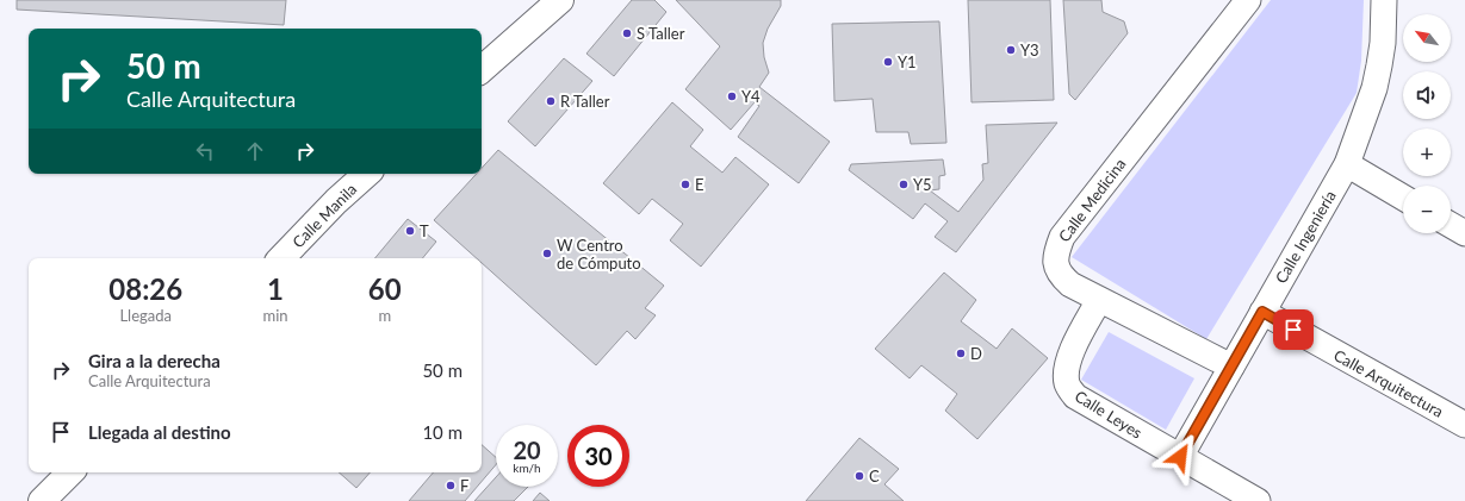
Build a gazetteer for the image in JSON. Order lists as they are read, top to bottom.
{
  "streets": {
    "street": [
      "Calle Medicina",
      "Calle Manila",
      "Calle Ingeniería",
      "Calle Arquitectura",
      "Calle Leyes"
    ]
  },
  "crossings": [
    ["Calle Medicina", "Calle Ingeniería"],
    ["Calle Medicina", "Calle Leyes"],
    ["Calle Ingeniería", "Calle Arquitectura"],
    ["Calle Ingeniería", "Calle Leyes"]
  ],
  "places": [
    "S Taller",
    "Y3",
    "Y1",
    "Y4",
    "R Taller",
    "E",
    "Y5",
    "T",
    "W Centro de Cómputo",
    "D",
    "C",
    "F"
  ],
  "north": "top left",
  "page": {
    "map_buttons": ["+", "−"],
    "turn": ["50 m", "Calle Arquitectura"],
    "eta": [
      "08:26",
      "Llegada",
      "1",
      "min",
      "60",
      "m"
    ],
    "list": [
      {
        "name": "Gira a la derecha",
        "note": "Calle Arquitectura",
        "value": "50 m"
      },
      {
        "name": "Llegada al destino",
        "value": "10 m"
      }
    ],
    "speed": "20 km/h",
    "limit": "30"
  }
}
